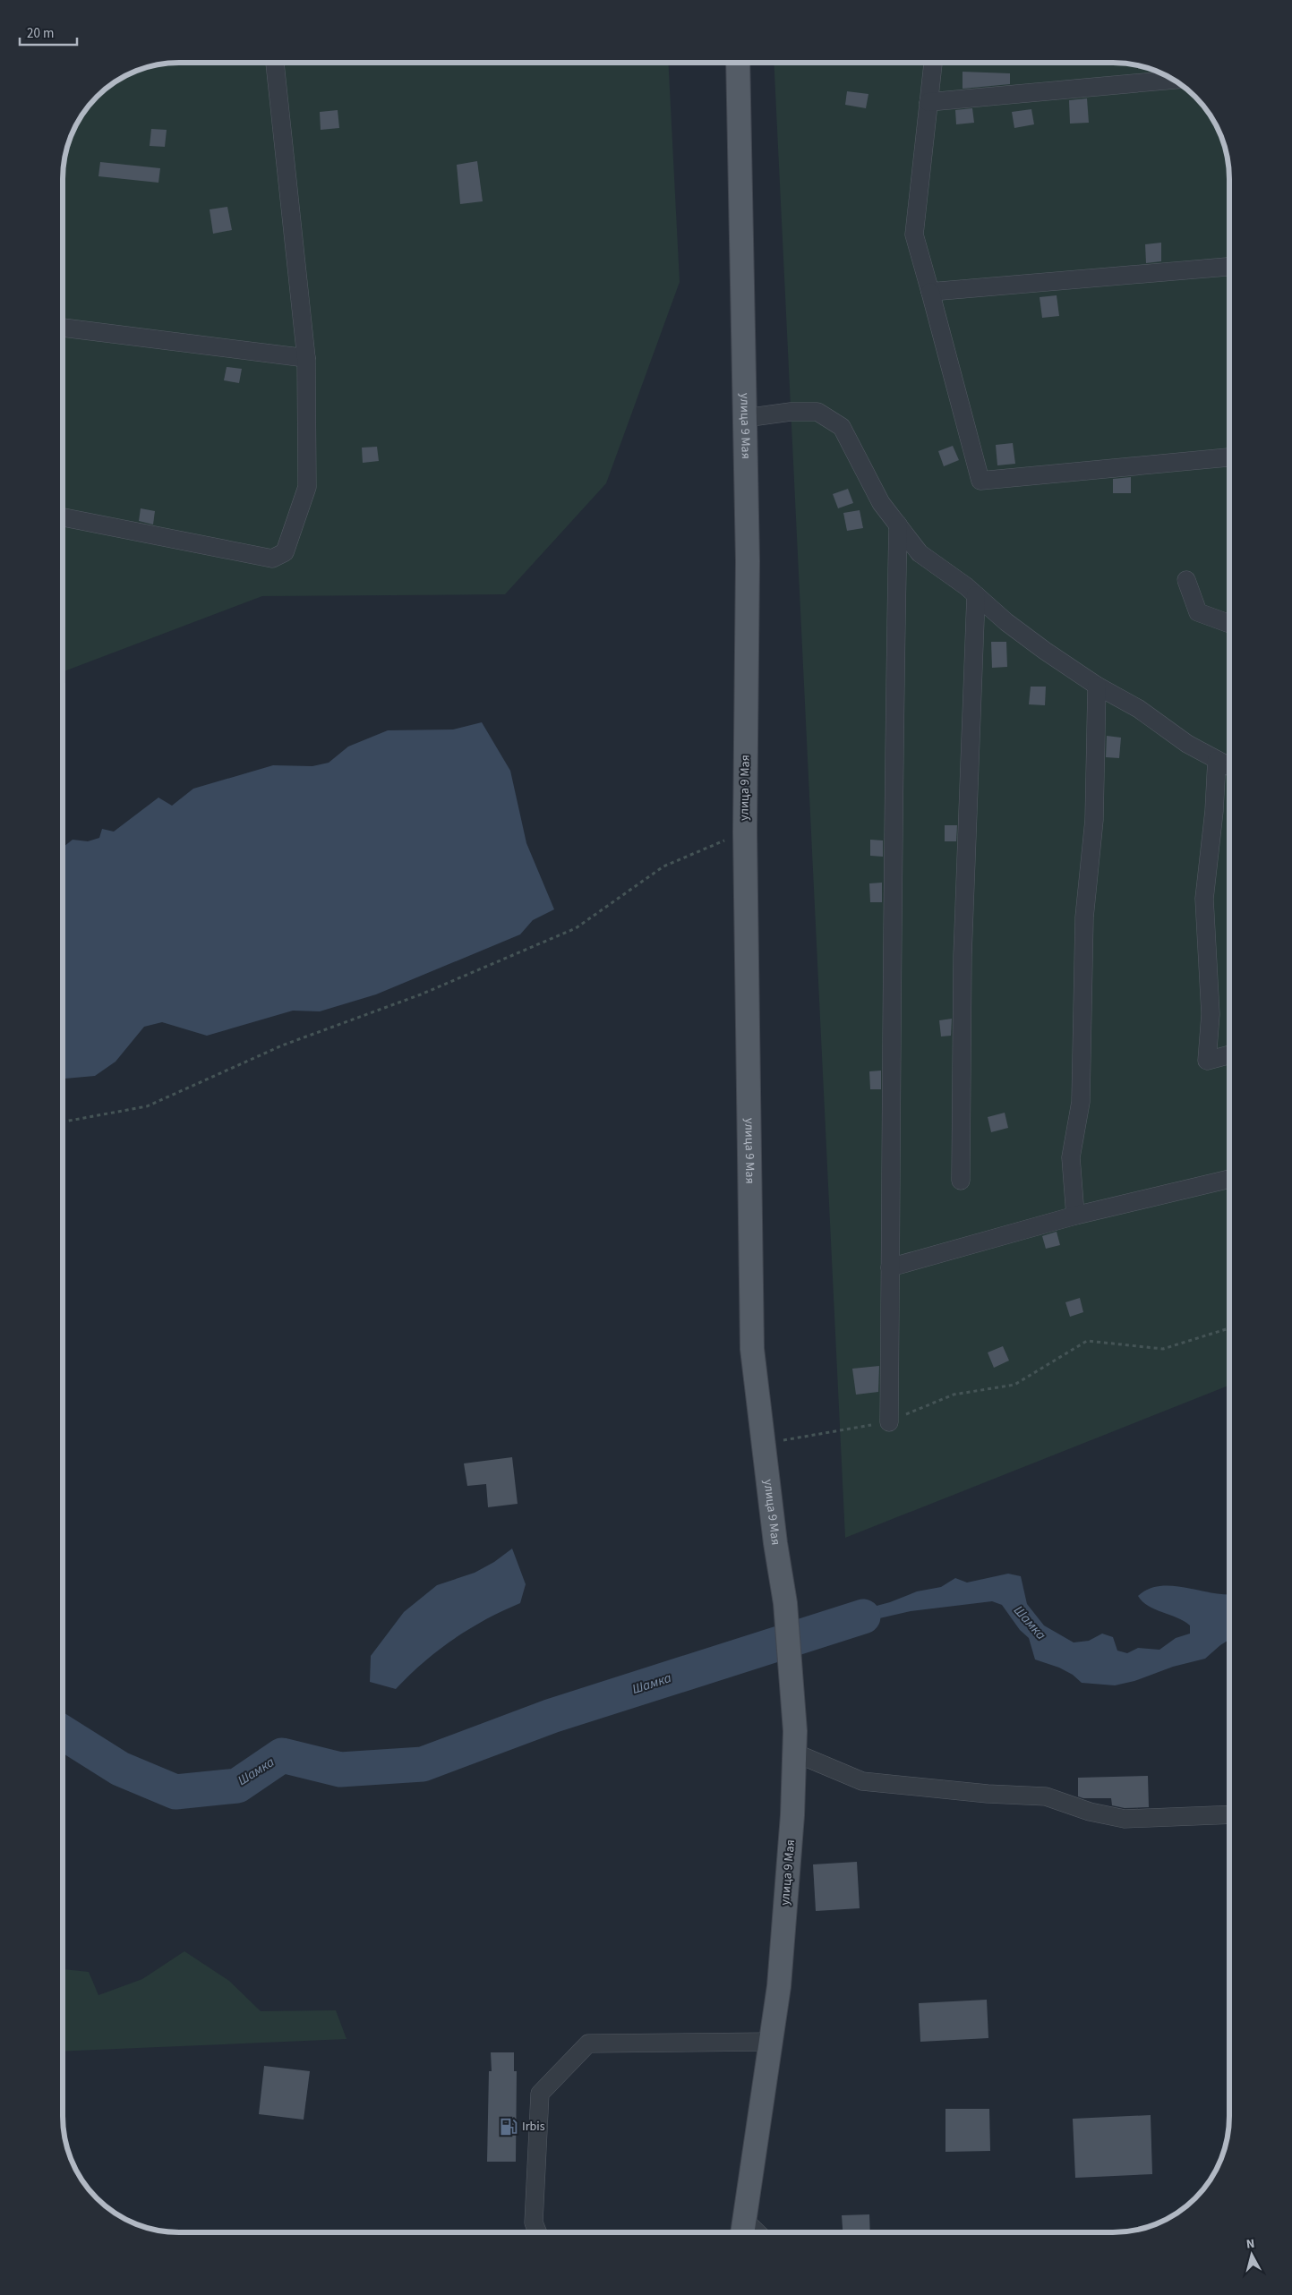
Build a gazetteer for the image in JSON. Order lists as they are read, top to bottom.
{
  "streets": {
    "main road": ["улица 9 Мая"]
  },
  "water": ["Шамка"],
  "places": {
    "fuel station": ["Irbis"]
  },
  "scale_bar": "20 m",
  "north": "top"
}
